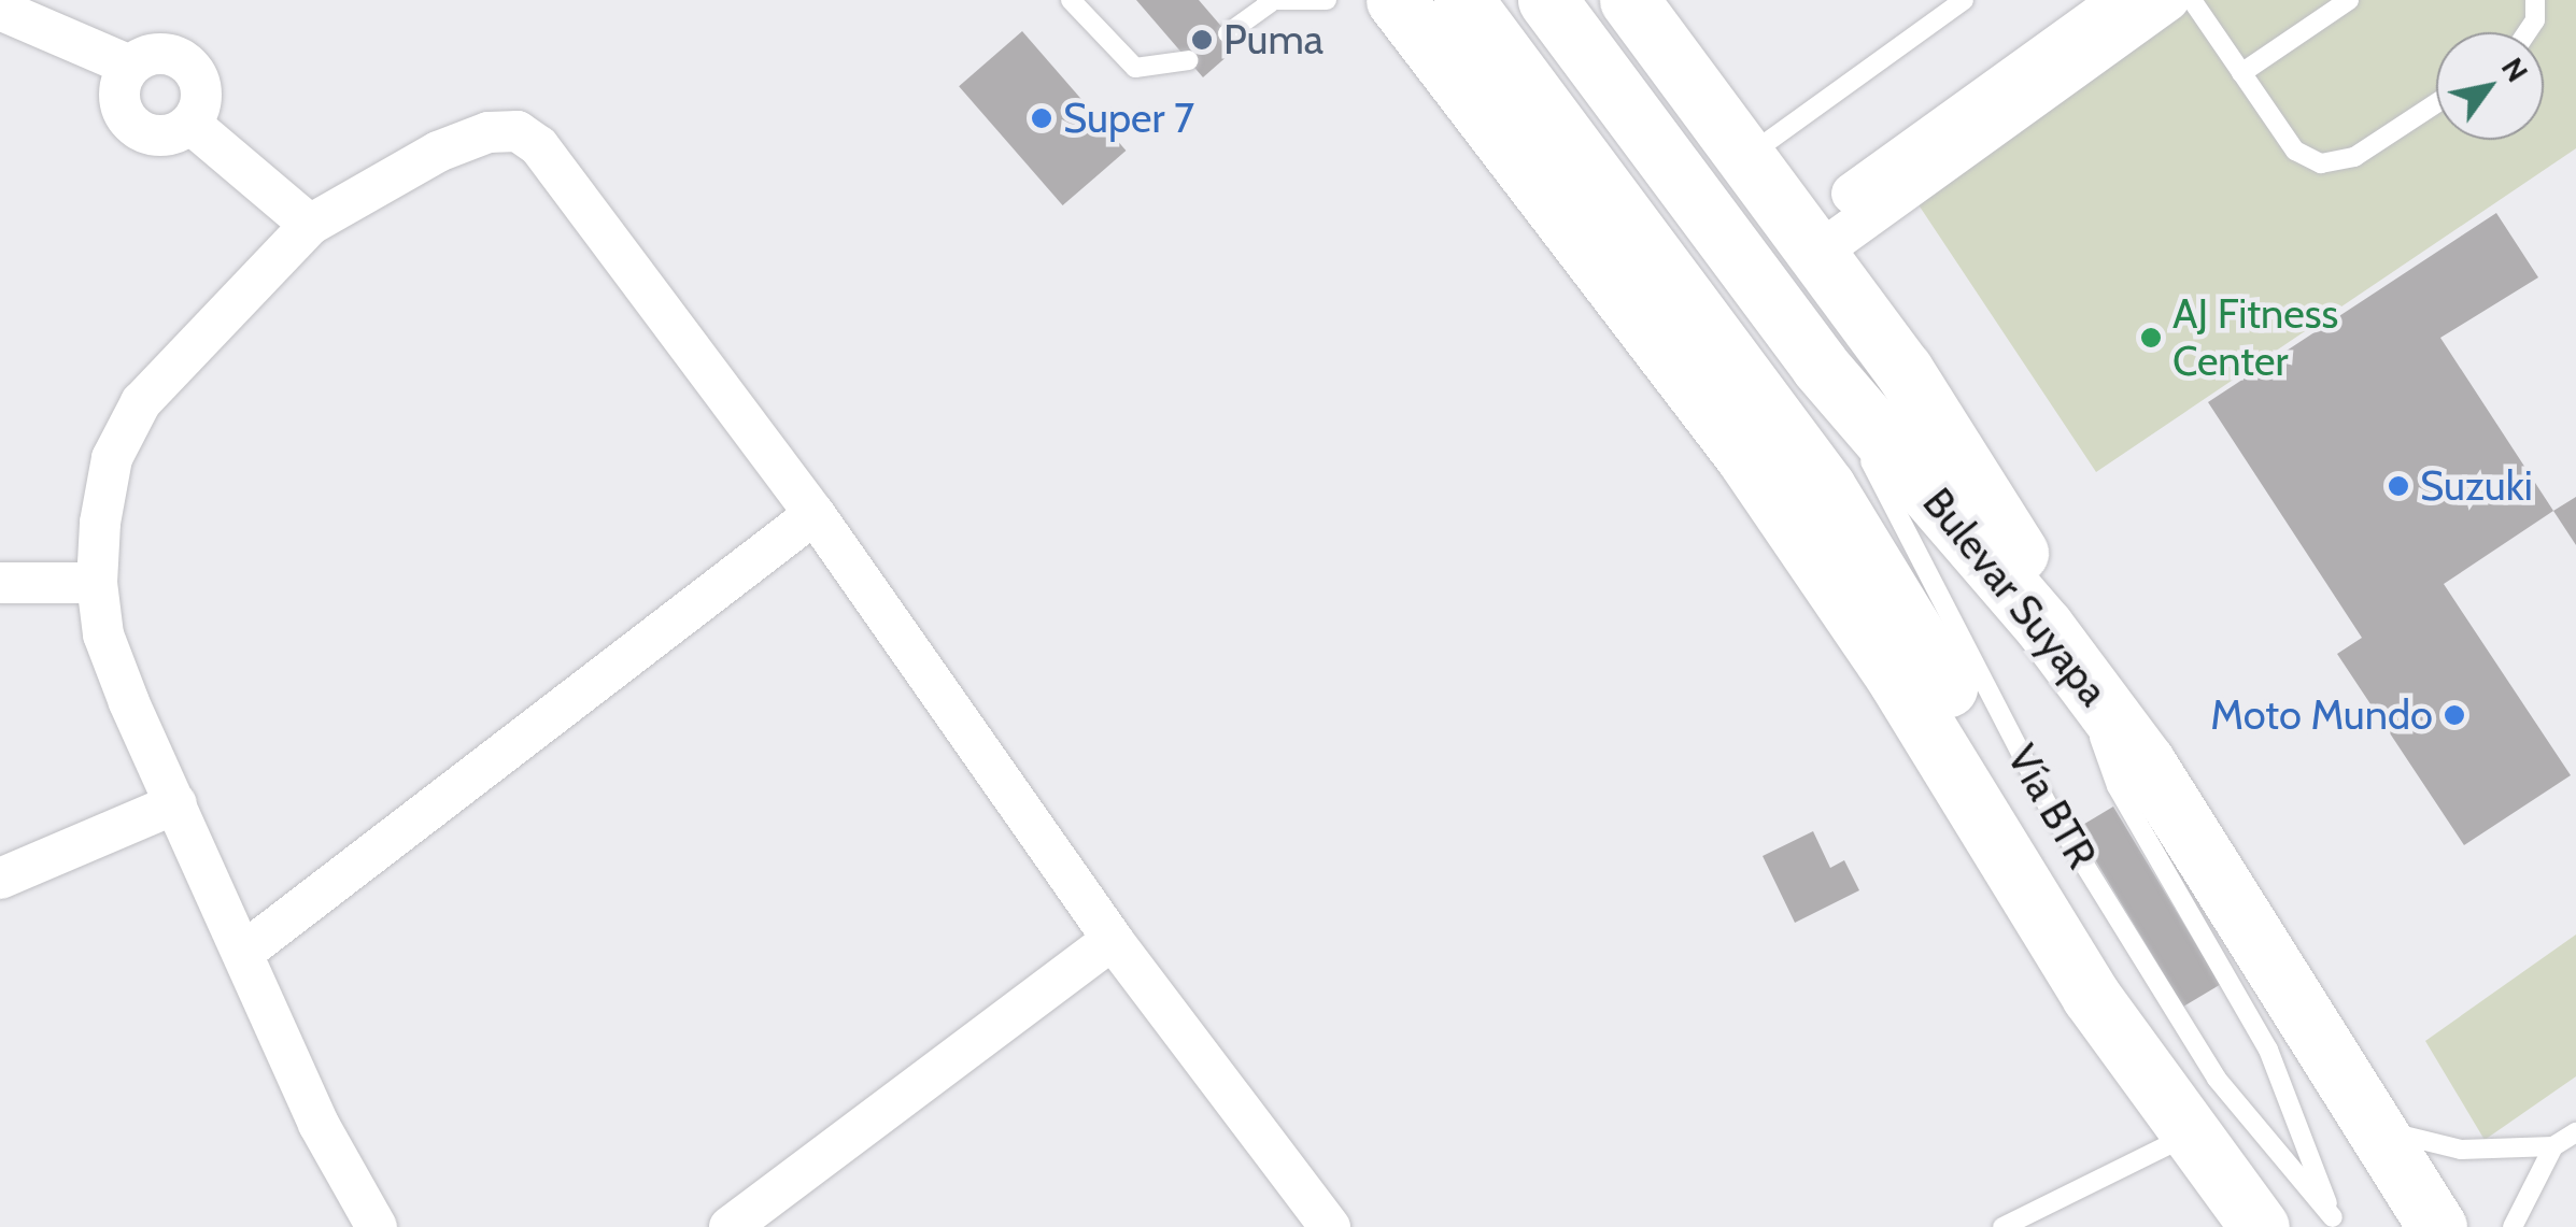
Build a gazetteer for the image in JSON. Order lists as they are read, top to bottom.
{
  "streets": {
    "main road": ["Bulevar Suyapa"],
    "lane": ["Vía BTR"]
  },
  "crossings": [
    ["Bulevar Suyapa", "Vía BTR"]
  ],
  "places": [
    "Puma",
    "Super 7",
    "AJ Fitness Center",
    "Suzuki",
    "Moto Mundo"
  ],
  "north": "top right"
}
